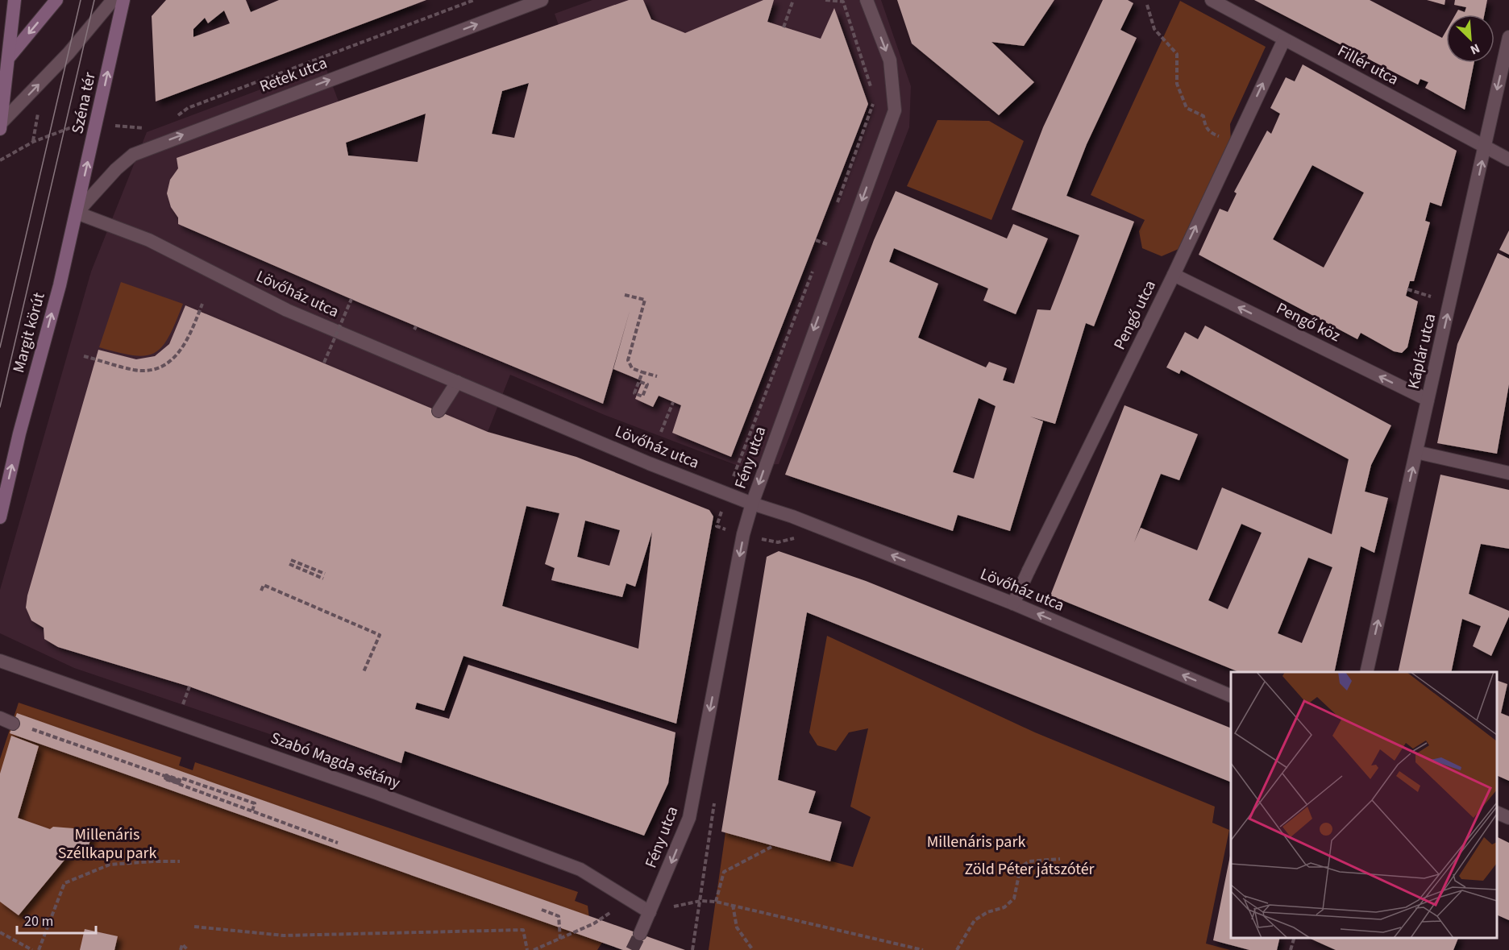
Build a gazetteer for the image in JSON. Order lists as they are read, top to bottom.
{
  "streets": {
    "main road": ["Széna tér", "Margit körút"],
    "street": [
      "Fillér utca",
      "Retek utca",
      "Lövőház utca",
      "Pengő utca",
      "Pengő köz",
      "Káplár utca",
      "Fény utca",
      "Szabó Magda sétány"
    ]
  },
  "crossings": [
    ["Fillér utca", "Pengő utca"],
    ["Fillér utca", "Káplár utca"],
    ["Retek utca", "Széna tér"],
    ["Retek utca", "Lövőház utca"],
    ["Retek utca", "Margit körút"],
    ["Széna tér", "Lövőház utca"],
    ["Széna tér", "Margit körút"],
    ["Lövőház utca", "Pengő utca"],
    ["Lövőház utca", "Margit körút"],
    ["Lövőház utca", "Fény utca"],
    ["Pengő utca", "Pengő köz"],
    ["Pengő köz", "Káplár utca"],
    ["Fény utca", "Szabó Magda sétány"]
  ],
  "one_way": [
    "Retek utca",
    "Lövőház utca",
    "Pengő utca",
    "Pengő köz",
    "Margit körút",
    "Fény utca"
  ],
  "parks": ["Millenáris Széllkapu park", "Millenáris park", "Zöld Péter játszótér"],
  "scale_bar": "20 m",
  "north": "bottom right"
}
